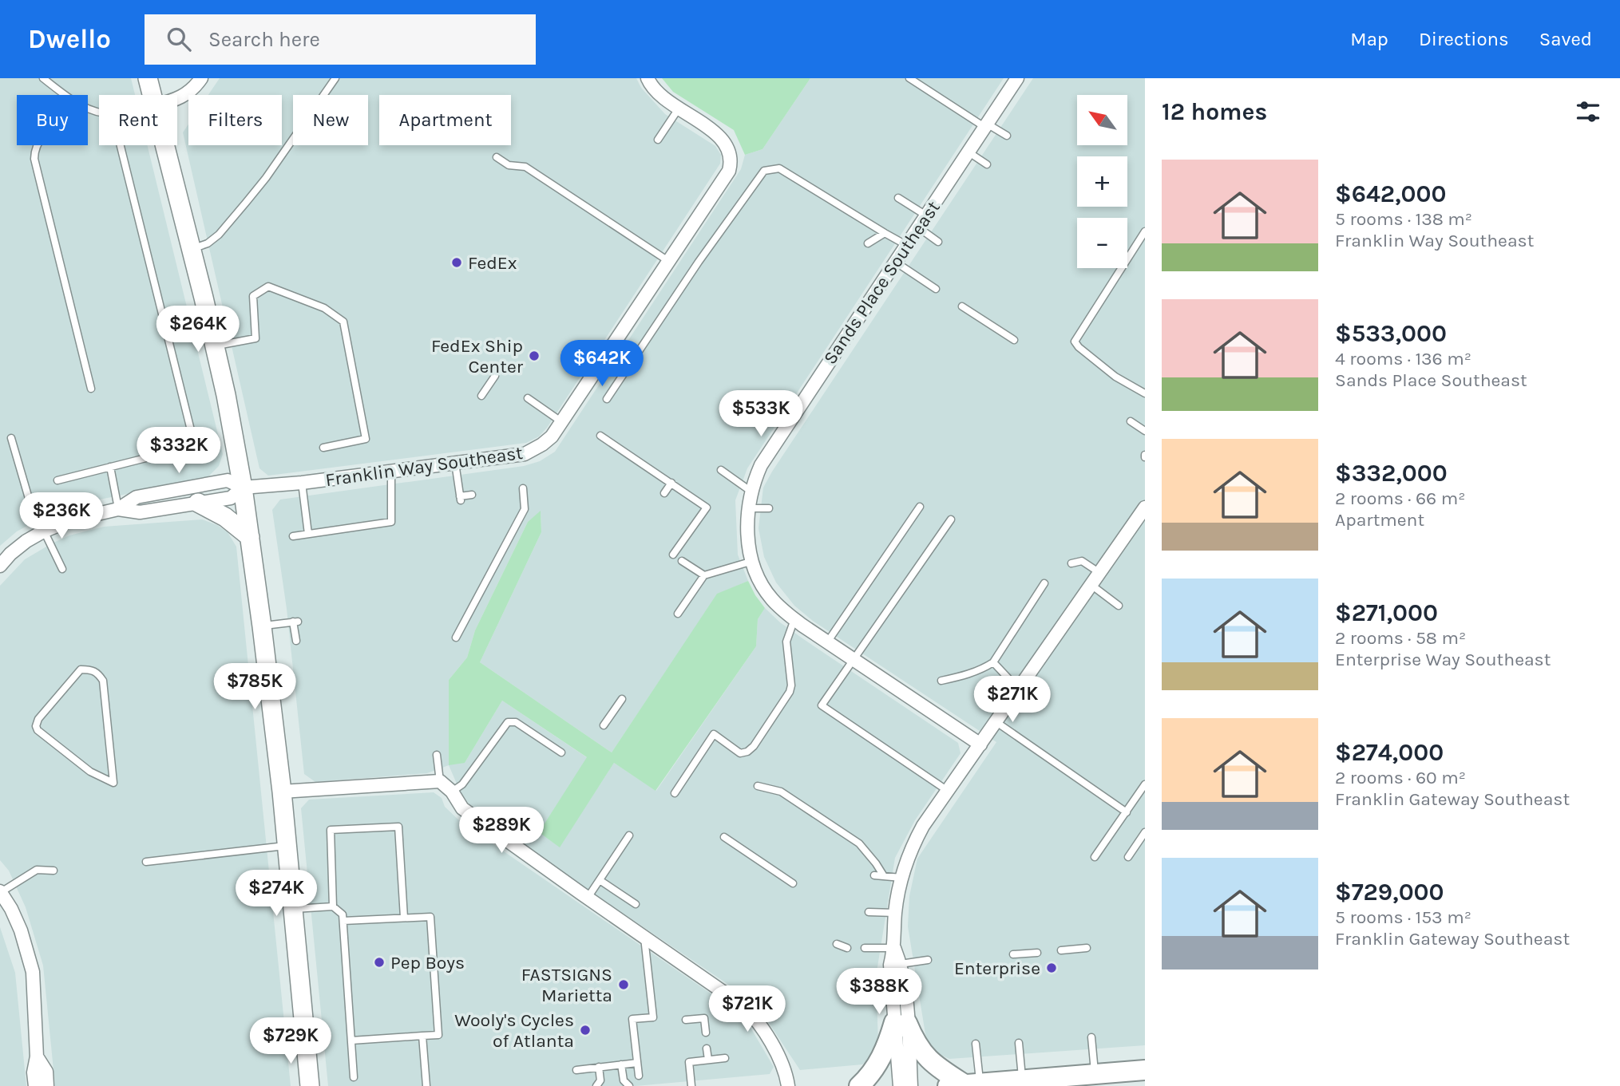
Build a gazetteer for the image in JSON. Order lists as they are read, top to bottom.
{
  "streets": {
    "street": ["Sands Place Southeast", "Franklin Way Southeast"]
  },
  "places": [
    "FedEx",
    "FedEx Ship Center",
    "Pep Boys",
    "Enterprise",
    "FASTSIGNS Marietta",
    "Wooly's Cycles of Atlanta"
  ],
  "north": "top left",
  "page": {
    "header": "Dwello",
    "search": "Search here",
    "nav": ["Map", "Directions", "Saved"],
    "heading": "12 homes",
    "map_buttons": ["+", "−"],
    "chip": [
      "Buy",
      "Rent",
      "Filters",
      "New",
      "Apartment"
    ],
    "list": [
      {
        "name": "$642,000",
        "note": "5 rooms · 138 m² · Franklin Way Southeast"
      },
      {
        "name": "$533,000",
        "note": "4 rooms · 136 m² · Sands Place Southeast"
      },
      {
        "name": "$332,000",
        "note": "2 rooms · 66 m² · Apartment"
      },
      {
        "name": "$271,000",
        "note": "2 rooms · 58 m² · Enterprise Way Southeast"
      },
      {
        "name": "$274,000",
        "note": "2 rooms · 60 m² · Franklin Gateway Southeast"
      },
      {
        "name": "$729,000",
        "note": "5 rooms · 153 m² · Franklin Gateway Southeast"
      }
    ],
    "price": [
      "$264K",
      "$642K",
      "$533K",
      "$332K",
      "$236K",
      "$785K",
      "$271K",
      "$289K",
      "$274K",
      "$388K",
      "$721K",
      "$729K"
    ]
  }
}
